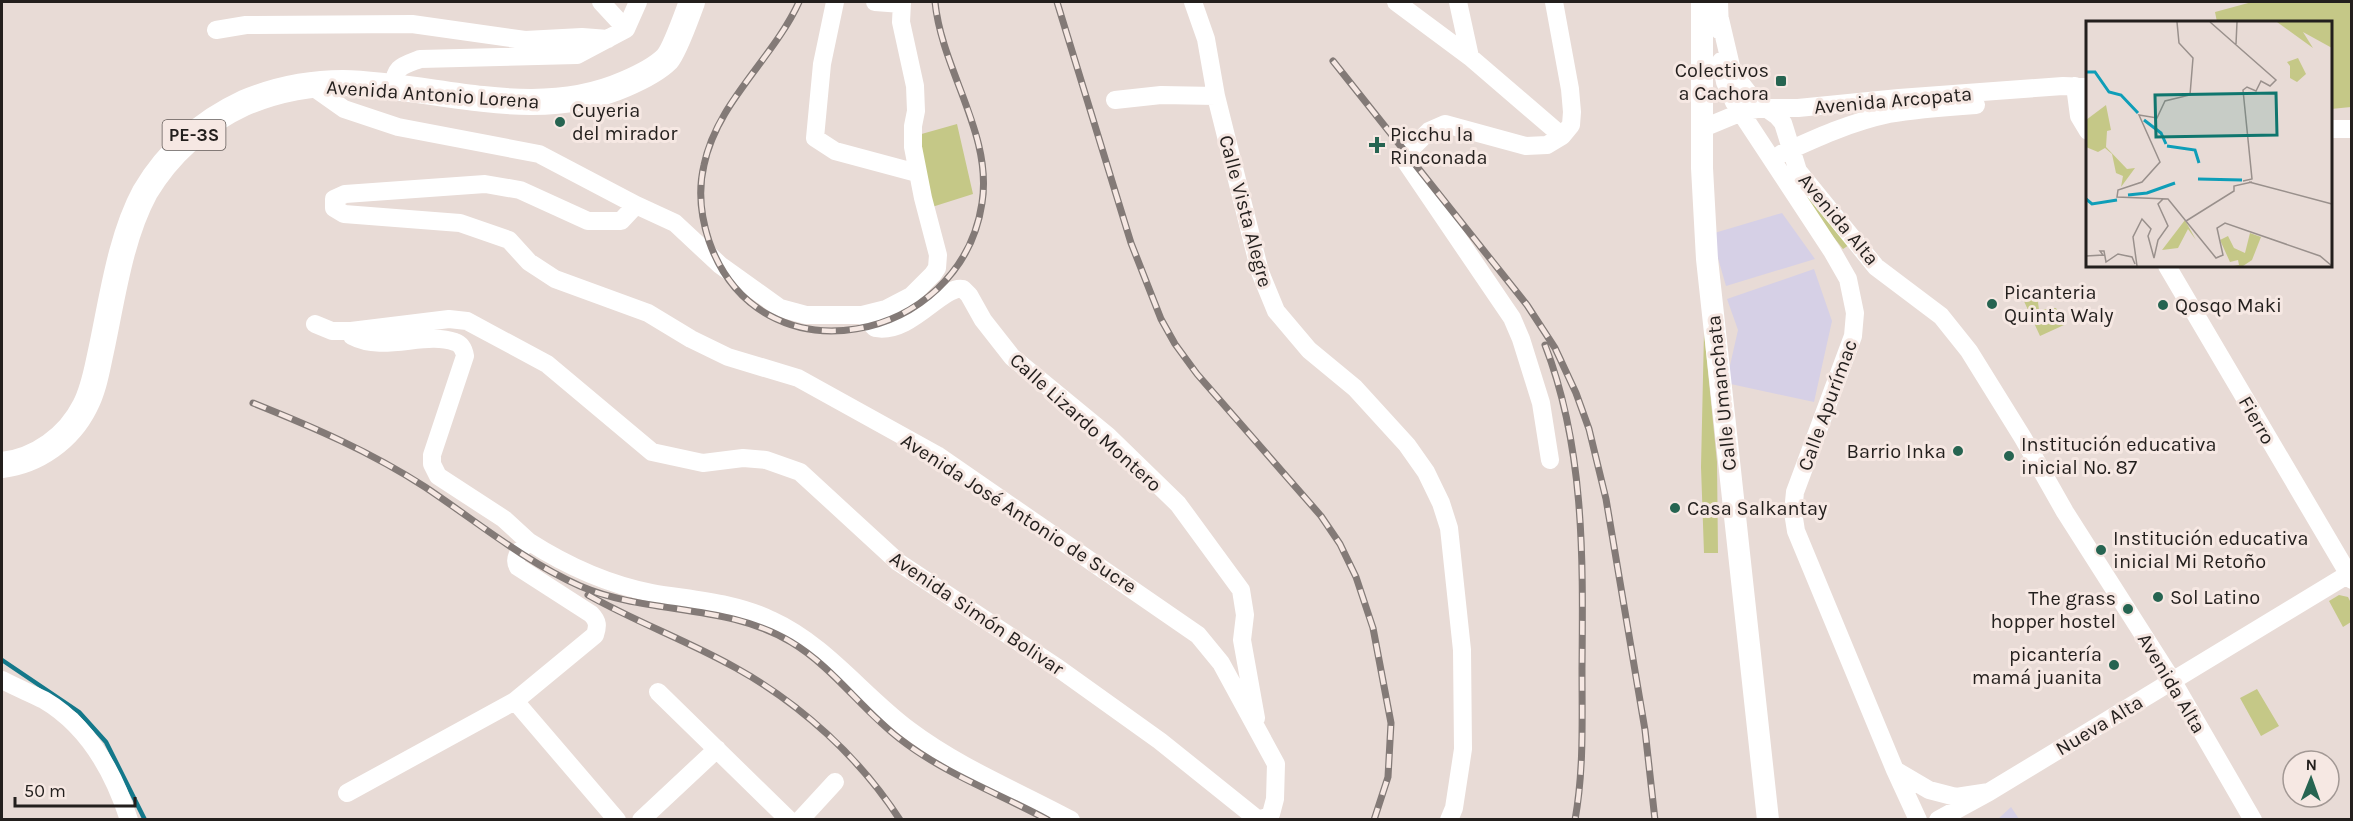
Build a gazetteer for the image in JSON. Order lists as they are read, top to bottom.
{
  "streets": {
    "highway": ["Avenida Antonio Lorena", "PE-3S"],
    "main road": ["Calle Umanchata"],
    "street": [
      "Avenida Arcopata",
      "Calle Vista Alegre",
      "Avenida Alta",
      "Calle Apurímac",
      "Fierro",
      "Calle Lizardo Montero",
      "Avenida José Antonio de Sucre",
      "Avenida Simón Bolivar",
      "Nueva Alta"
    ]
  },
  "crossings": [
    ["Avenida Arcopata", "Avenida Alta"],
    ["Avenida Arcopata", "Calle Umanchata"],
    ["Avenida Arcopata", "Calle Apurímac"],
    ["Avenida Alta", "Calle Apurímac"],
    ["Avenida Alta", "Nueva Alta"],
    ["Fierro", "Nueva Alta"],
    ["Calle Lizardo Montero", "Avenida Simón Bolivar"]
  ],
  "places": {
    "transit": ["Colectivos a Cachora"],
    "other": [
      "Cuyeria del mirador",
      "Picanteria Quinta Waly",
      "Qosqo Maki",
      "Barrio Inka",
      "Institución educativa inicial No. 87",
      "Casa Salkantay",
      "Institución educativa inicial Mi Retoño",
      "Sol Latino",
      "The grass hopper hostel",
      "picantería mamá juanita"
    ],
    "health": ["Picchu la Rinconada"]
  },
  "scale_bar": "50 m",
  "north": "top"
}
